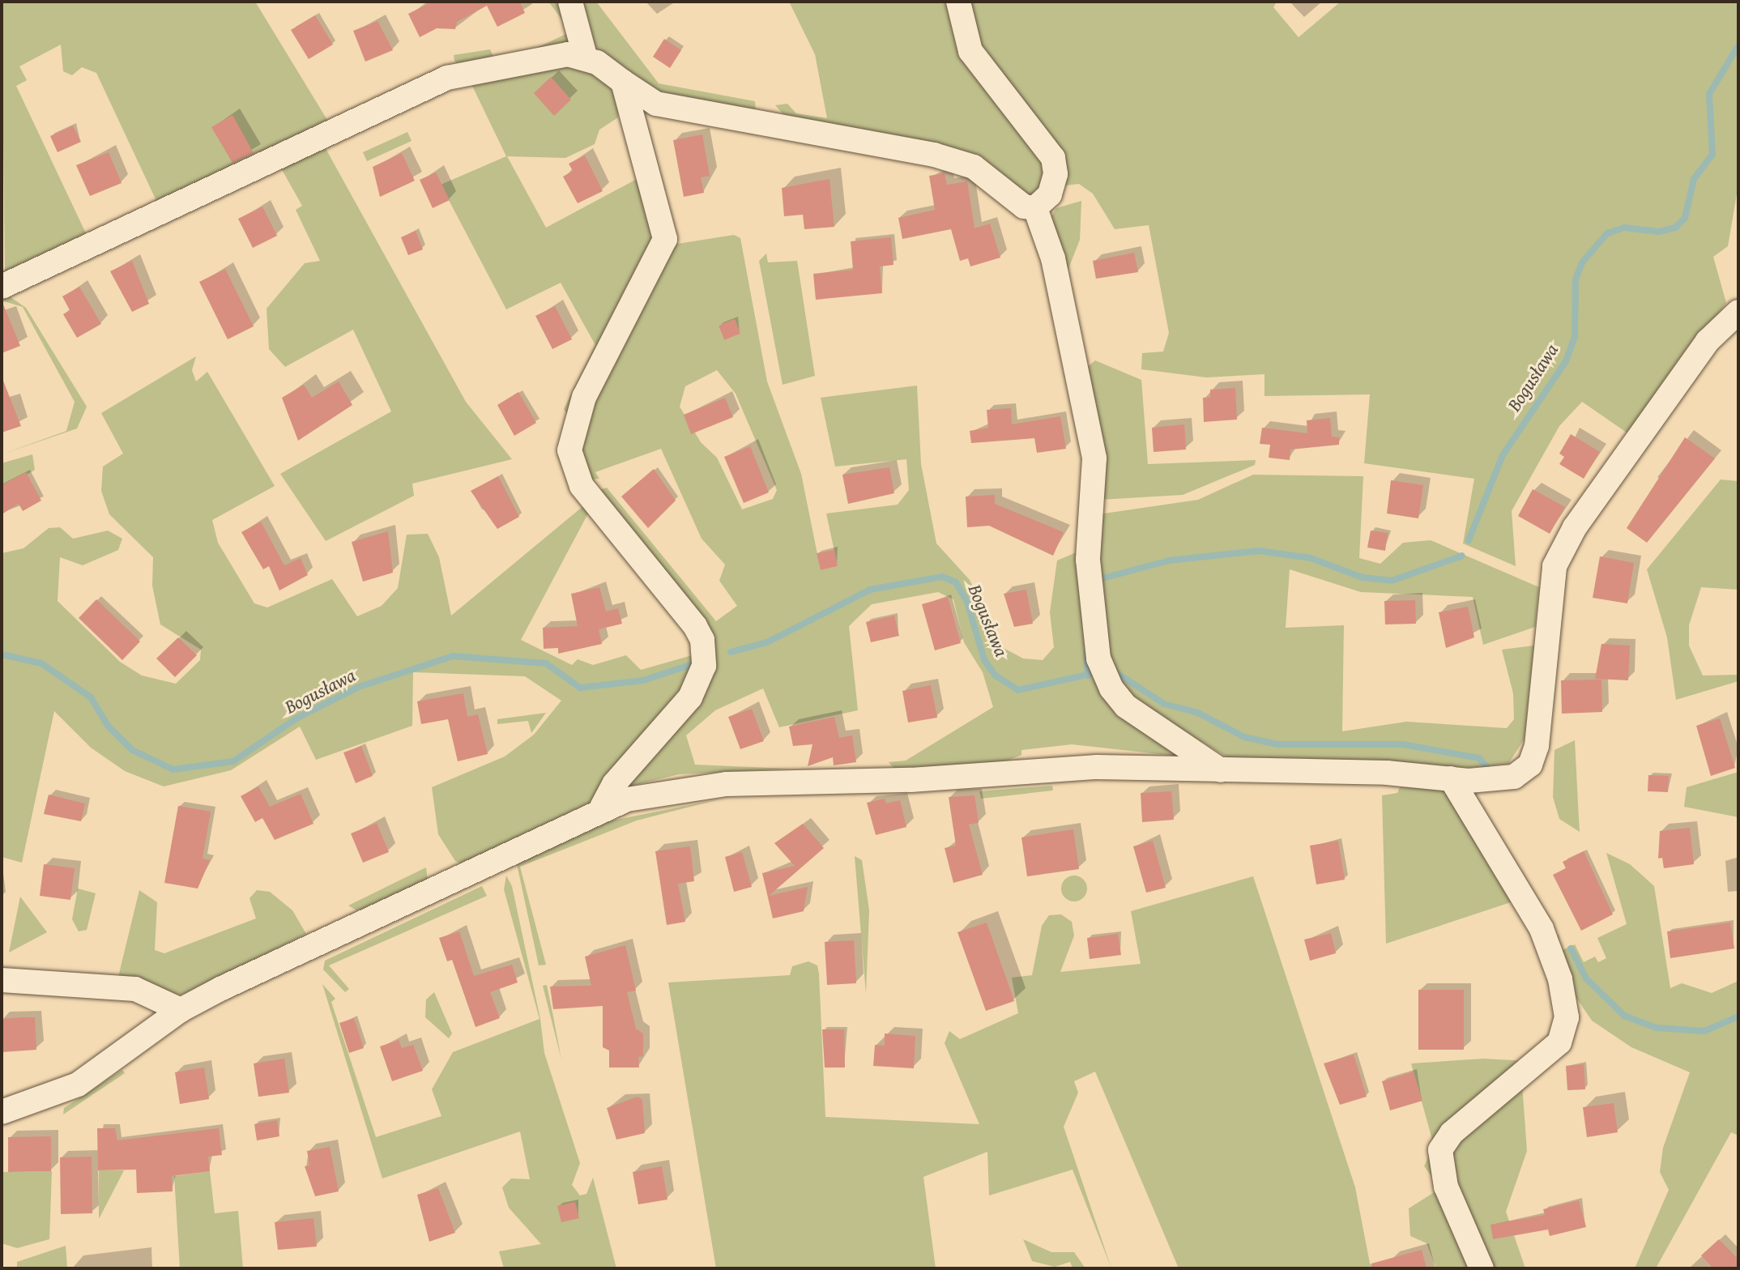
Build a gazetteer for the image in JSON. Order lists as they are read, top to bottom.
{
  "water": ["Bogusława"]
}
